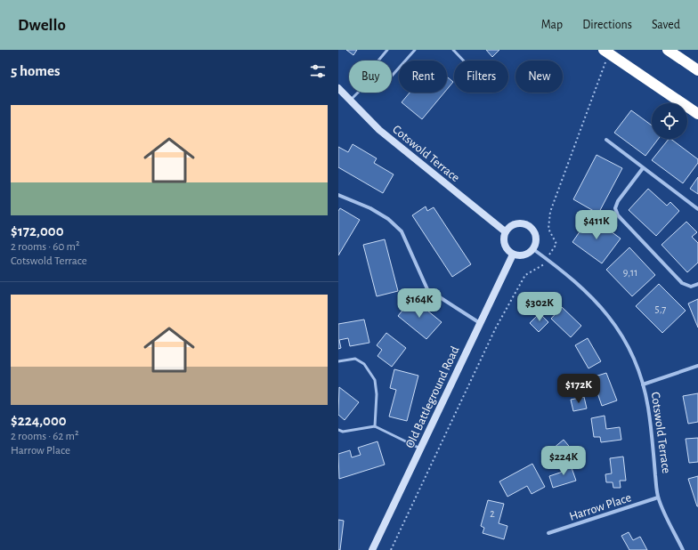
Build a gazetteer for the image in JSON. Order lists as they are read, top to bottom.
{
  "streets": {
    "street": ["Cotswold Terrace", "Old Battleground Road", "Harrow Place"]
  },
  "crossings": [
    ["Cotswold Terrace", "Old Battleground Road"],
    ["Cotswold Terrace", "Harrow Place"]
  ],
  "house_numbers": ["9,11", "5,7", "2"],
  "page": {
    "header": "Dwello",
    "nav": ["Map", "Directions", "Saved"],
    "heading": "5 homes",
    "chip": [
      "Buy",
      "Rent",
      "Filters",
      "New"
    ],
    "list": [
      {
        "name": "$172,000",
        "note": "2 rooms · 60 m² · Cotswold Terrace"
      },
      {
        "name": "$224,000",
        "note": "2 rooms · 62 m² · Harrow Place"
      }
    ],
    "price": [
      "$411K",
      "$164K",
      "$302K",
      "$172K",
      "$224K"
    ]
  }
}
